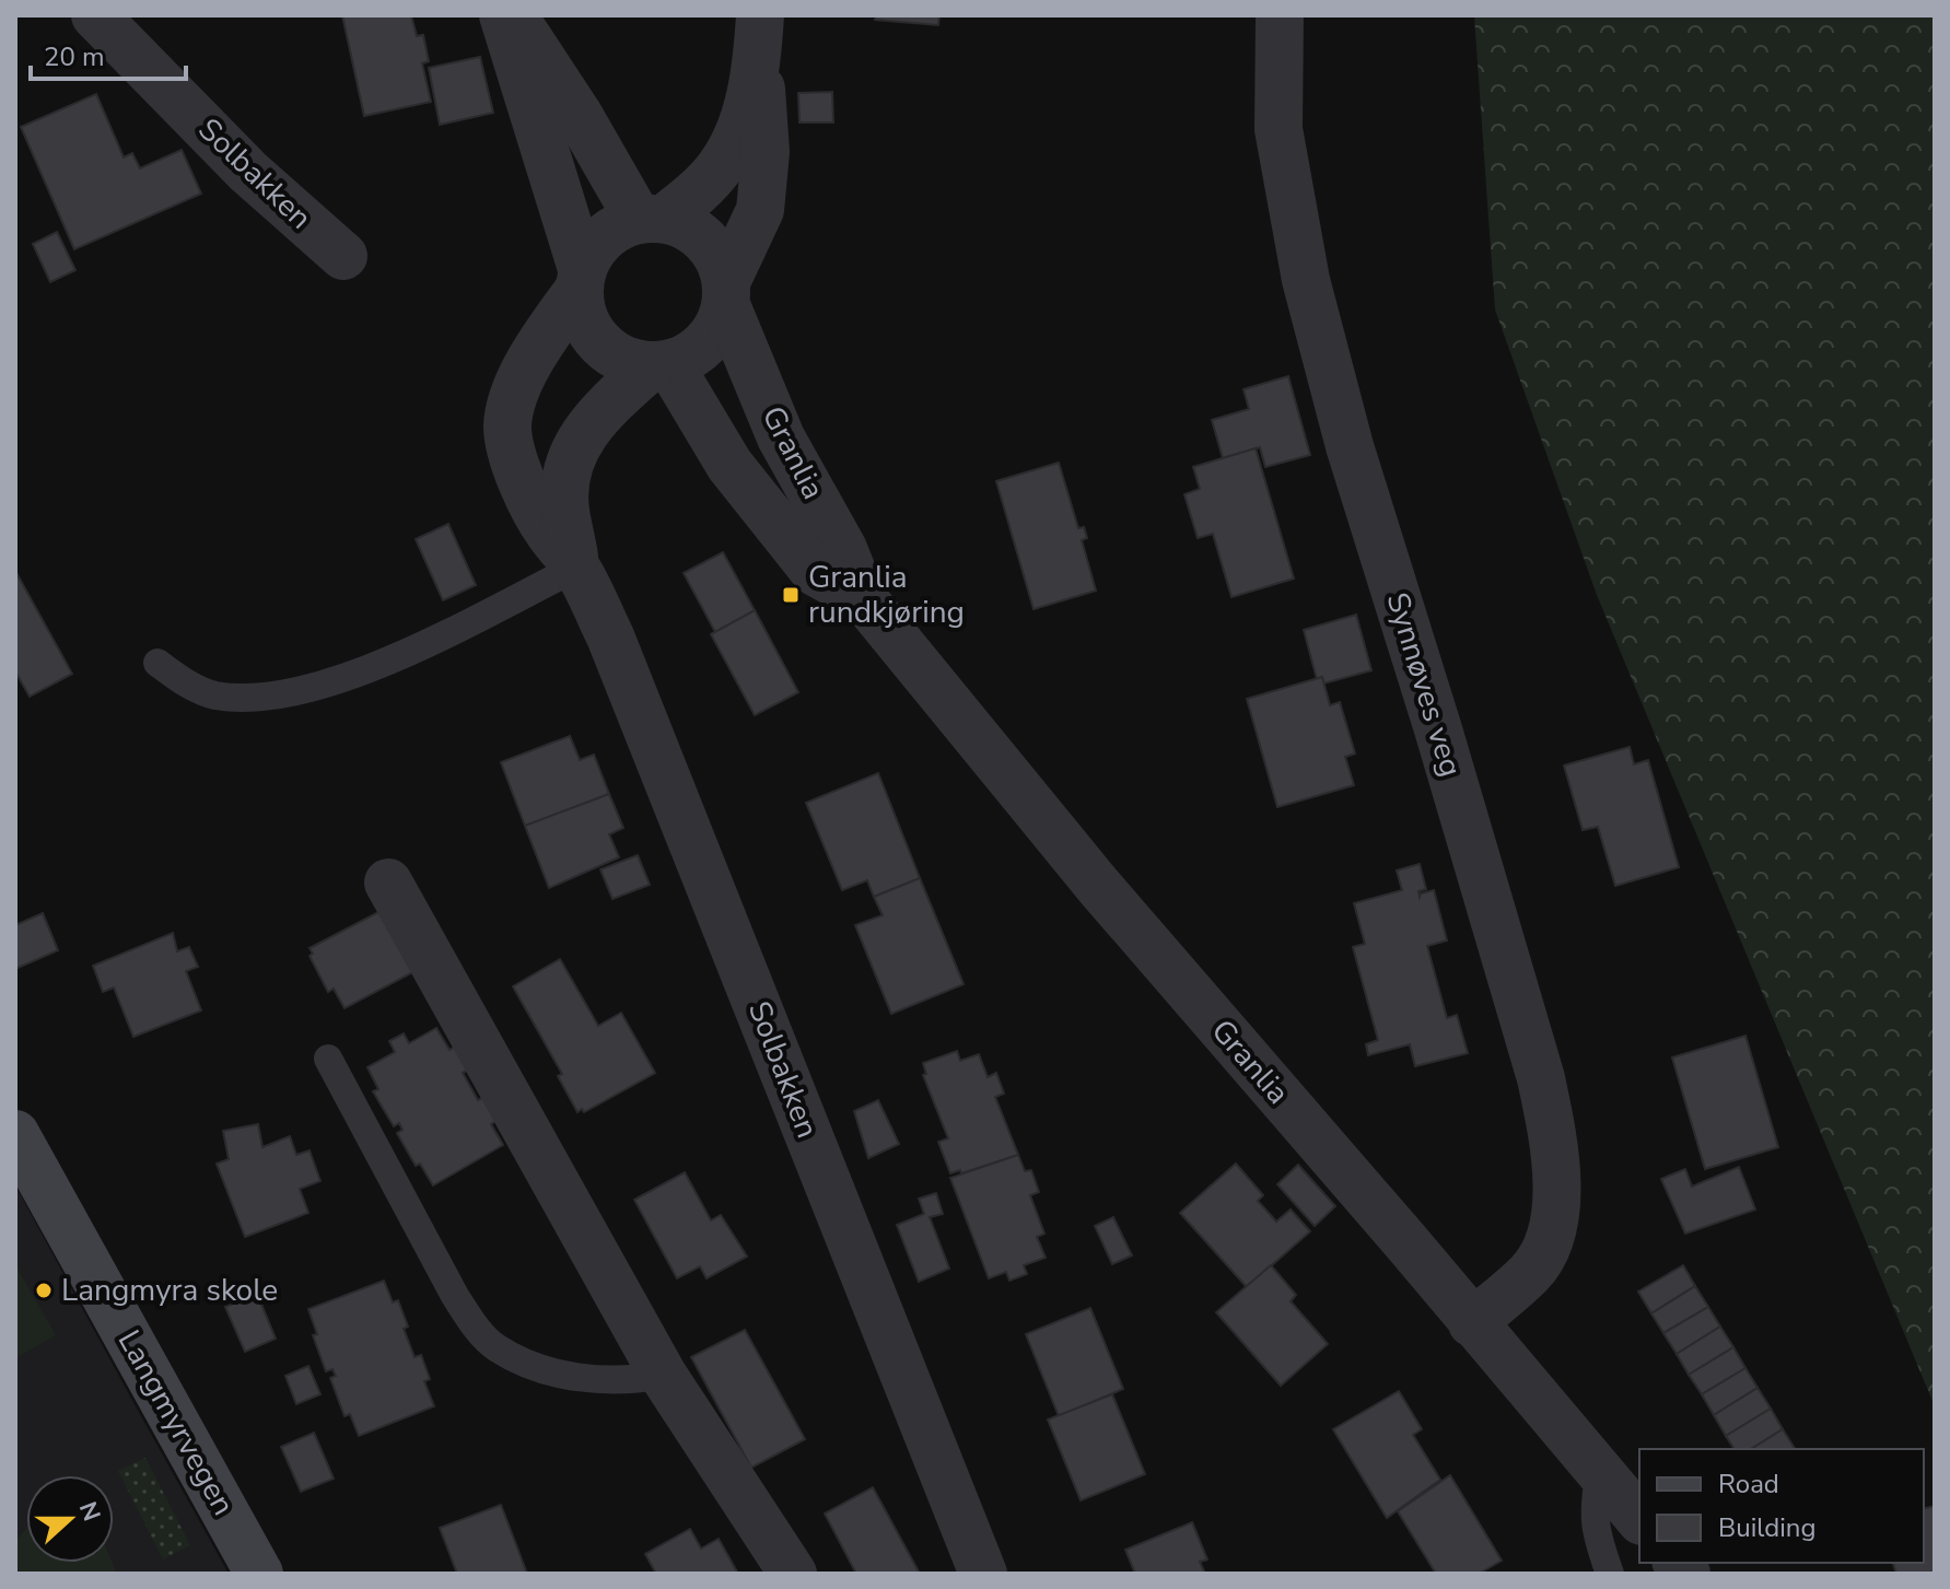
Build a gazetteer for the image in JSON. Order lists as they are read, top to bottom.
{
  "streets": {
    "main road": ["Langmyrvegen"],
    "street": ["Solbakken", "Granlia", "Synnøves veg"]
  },
  "crossings": [
    ["Solbakken", "Granlia"],
    ["Granlia", "Synnøves veg"]
  ],
  "places": {
    "transit": ["Granlia rundkjøring"],
    "other": ["Langmyra skole"]
  },
  "legend": ["Road", "Building"],
  "scale_bar": "20 m",
  "north": "right"
}
